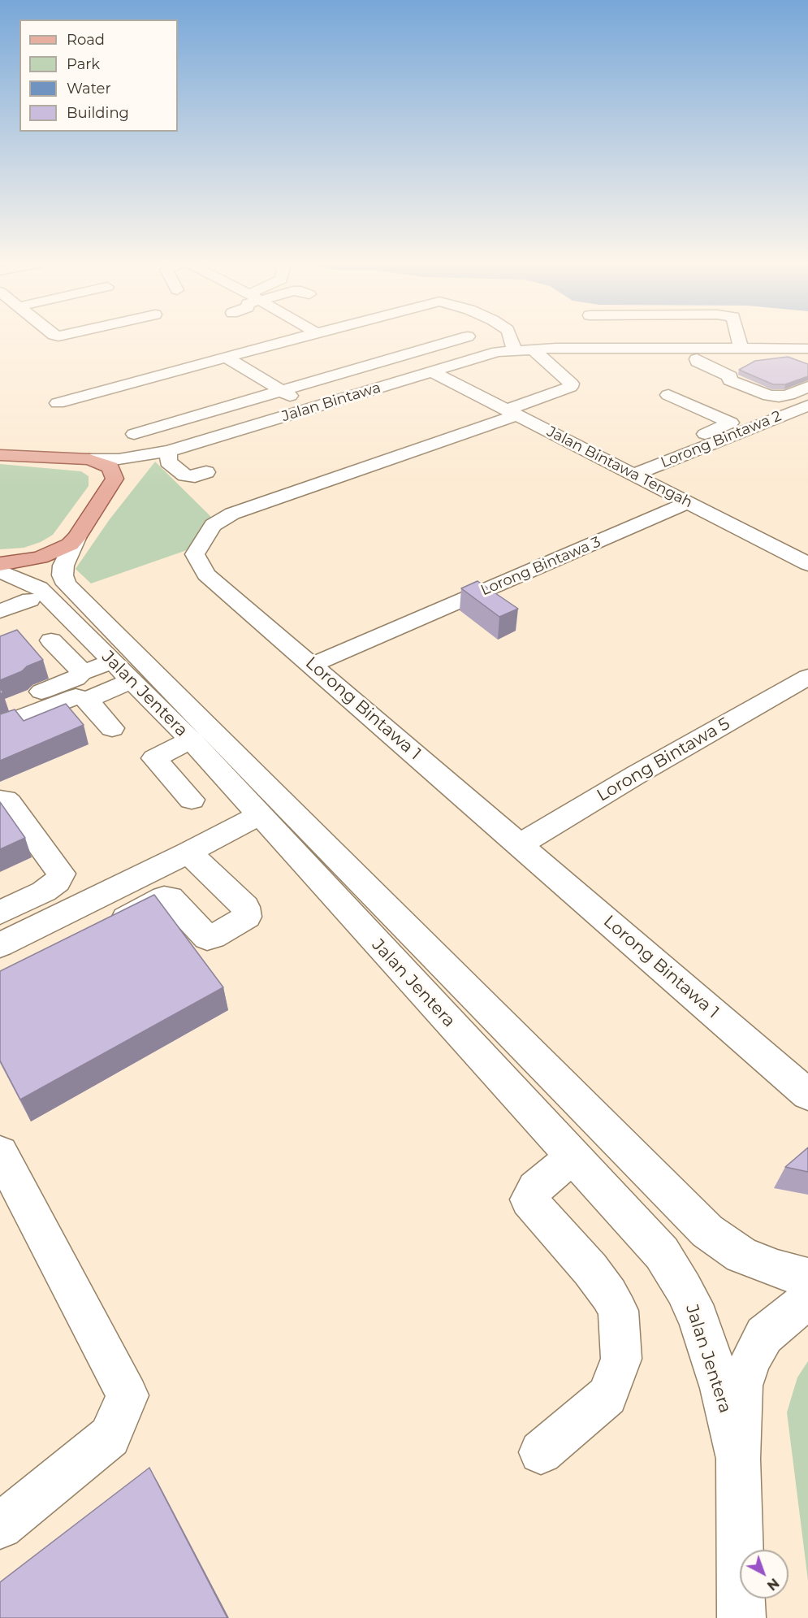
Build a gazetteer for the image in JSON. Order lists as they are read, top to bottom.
{
  "streets": {
    "street": [
      "Jalan Bintawa",
      "Lorong Bintawa 2",
      "Jalan Bintawa Tengah",
      "Lorong Bintawa 3",
      "Jalan Jentera",
      "Lorong Bintawa 1",
      "Lorong Bintawa 5"
    ]
  },
  "crossings": [
    ["Jalan Bintawa", "Jalan Bintawa Tengah"],
    ["Jalan Bintawa", "Lorong Bintawa 1"],
    ["Lorong Bintawa 2", "Jalan Bintawa Tengah"],
    ["Jalan Bintawa Tengah", "Lorong Bintawa 3"],
    ["Jalan Bintawa Tengah", "Lorong Bintawa 1"],
    ["Lorong Bintawa 3", "Lorong Bintawa 1"],
    ["Lorong Bintawa 1", "Lorong Bintawa 5"]
  ],
  "legend": [
    "Road",
    "Park",
    "Water",
    "Building"
  ],
  "north": "bottom right"
}
